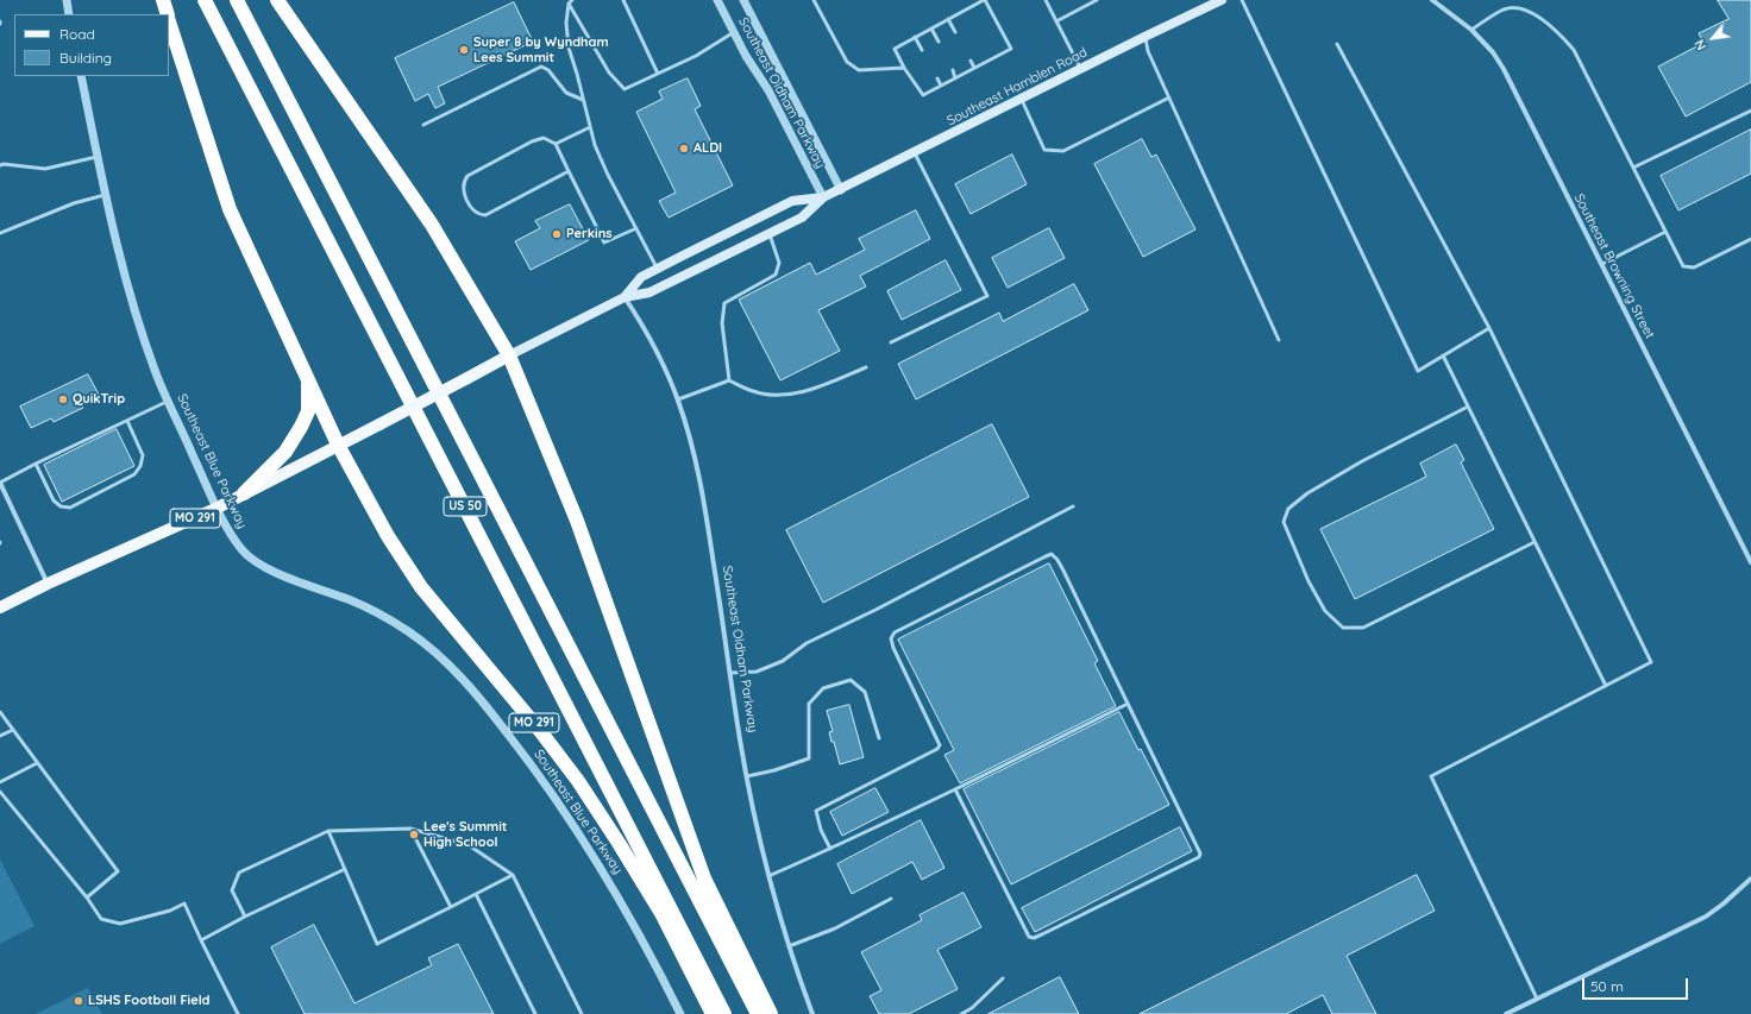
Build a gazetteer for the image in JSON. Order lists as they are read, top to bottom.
{
  "streets": {
    "highway": ["US 50", "MO 291"],
    "main road": ["Southeast Hamblen Road"],
    "street": ["Southeast Oldham Parkway", "Southeast Browning Street", "Southeast Blue Parkway"]
  },
  "crossings": [
    ["Southeast Hamblen Road", "Southeast Oldham Parkway"],
    ["Southeast Blue Parkway", "MO 291"]
  ],
  "places": [
    "Super 8 by Wyndham Lees Summit",
    "ALDI",
    "Perkins",
    "QuikTrip",
    "Lee's Summit High School",
    "LSHS Football Field"
  ],
  "legend": ["Road", "Building"],
  "scale_bar": "50 m",
  "north": "bottom left"
}
